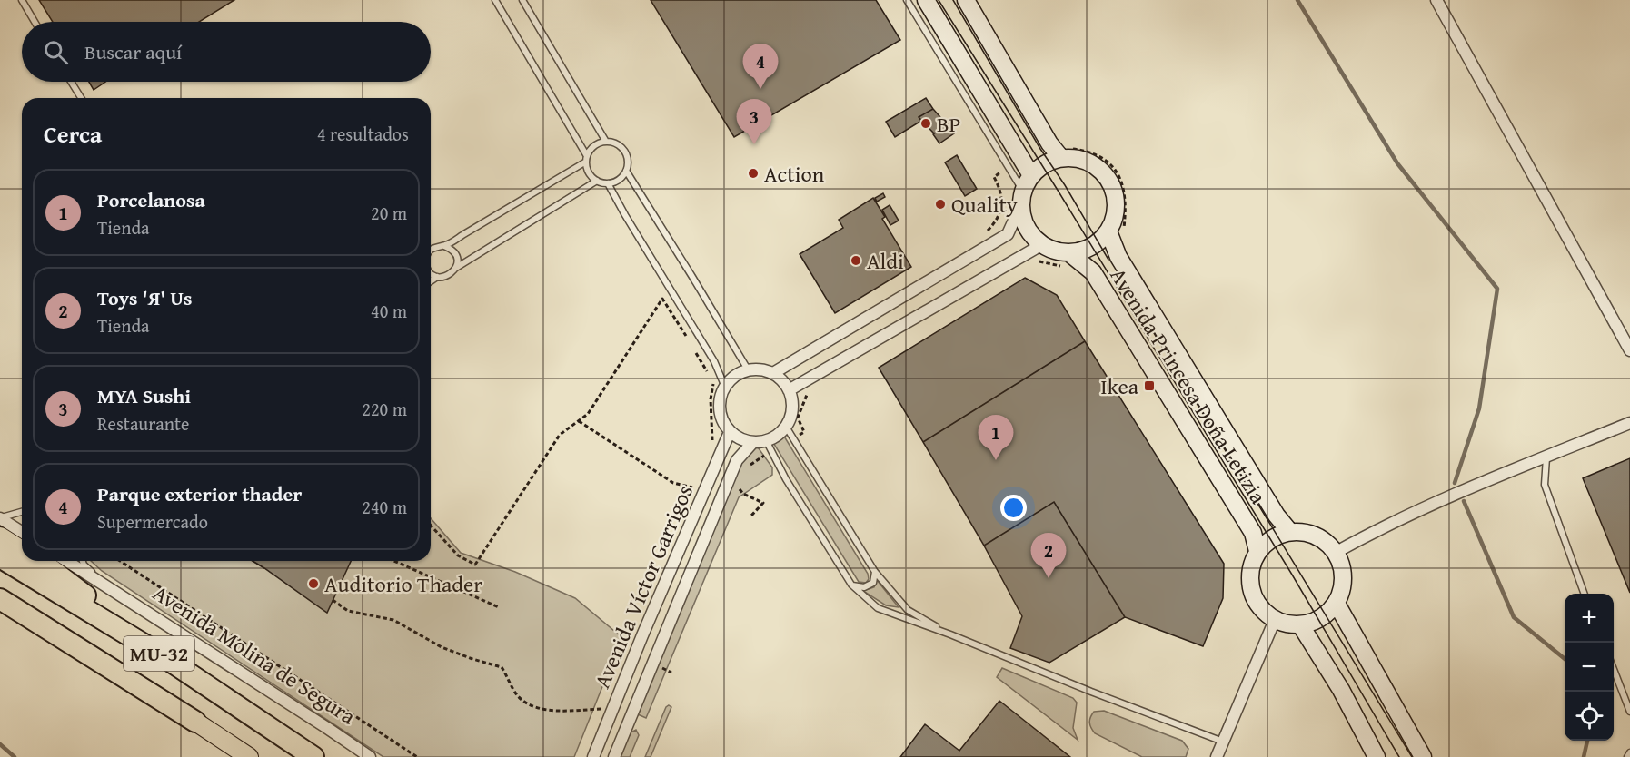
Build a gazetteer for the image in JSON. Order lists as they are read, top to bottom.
{
  "streets": {
    "highway": ["MU-32"],
    "street": ["Avenida Princesa Doña Letizia", "Avenida Víctor Garrigos", "Avenida Molina de Segura"]
  },
  "places": {
    "other": [
      "BP",
      "Action",
      "Quality",
      "Aldi",
      "Auditorio Thader"
    ],
    "transit": ["Ikea"]
  },
  "page": {
    "search": "Buscar aquí",
    "pins": [
      "4",
      "3",
      "1",
      "2"
    ],
    "heading": ["Cerca", "4 resultados"],
    "list": [
      {
        "mark": "1",
        "name": "Porcelanosa",
        "note": "Tienda",
        "value": "20 m"
      },
      {
        "mark": "2",
        "name": "Toys 'Я' Us",
        "note": "Tienda",
        "value": "40 m"
      },
      {
        "mark": "3",
        "name": "MYA Sushi",
        "note": "Restaurante",
        "value": "220 m"
      },
      {
        "mark": "4",
        "name": "Parque exterior thader",
        "note": "Supermercado",
        "value": "240 m"
      }
    ],
    "map_buttons": ["+", "−"]
  }
}
